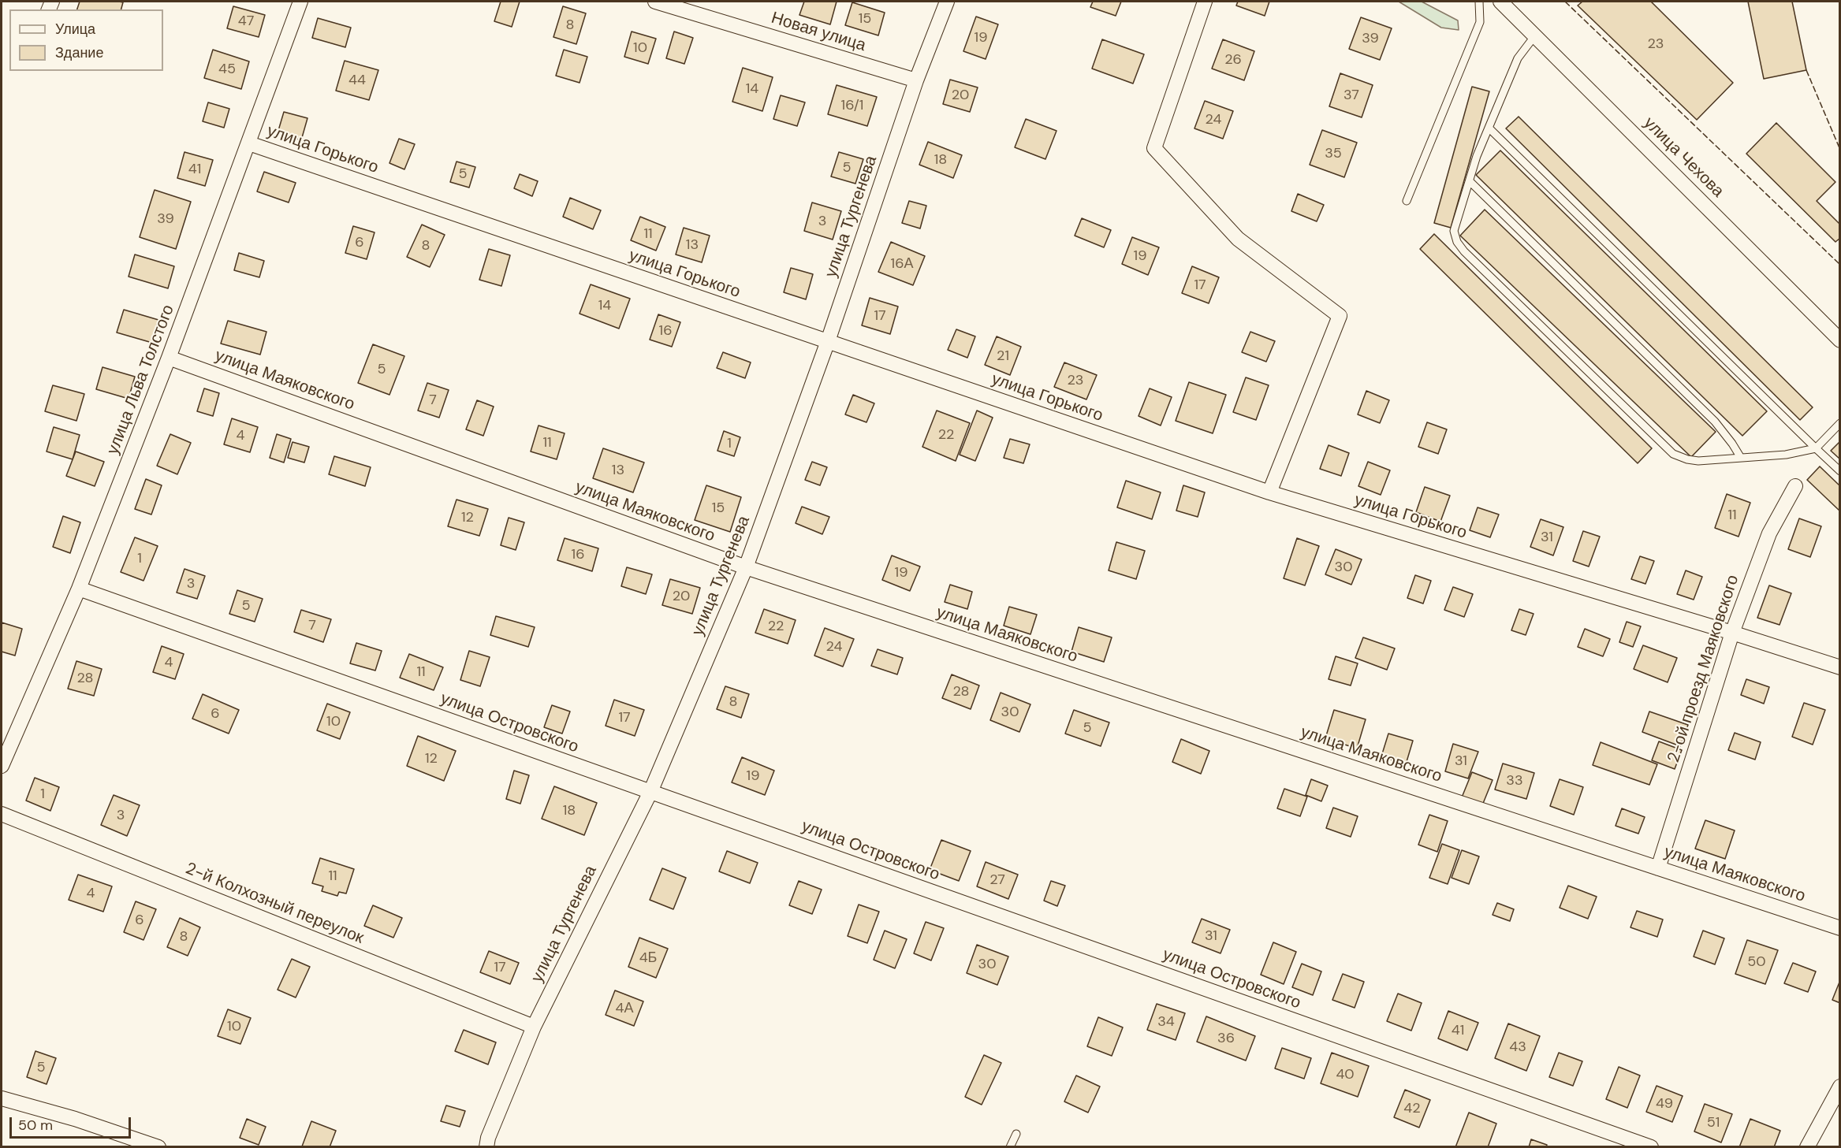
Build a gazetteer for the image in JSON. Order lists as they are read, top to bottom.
{
  "streets": {
    "street": [
      "Новая улица",
      "улица Горького",
      "улица Чехова",
      "улица Тургенева",
      "улица Льва Толстого",
      "улица Маяковского",
      "2-ой проезд Маяковского",
      "улица Островского",
      "2-й Колхозный переулок"
    ]
  },
  "crossings": [
    ["Новая улица", "улица Тургенева"],
    ["улица Горького", "улица Тургенева"],
    ["улица Горького", "улица Льва Толстого"],
    ["улица Горького", "2-ой проезд Маяковского"],
    ["улица Тургенева", "улица Маяковского"],
    ["улица Тургенева", "улица Островского"],
    ["улица Тургенева", "2-й Колхозный переулок"],
    ["улица Льва Толстого", "улица Маяковского"],
    ["улица Льва Толстого", "улица Островского"],
    ["улица Маяковского", "2-ой проезд Маяковского"]
  ],
  "house_numbers": [
    "15",
    "47",
    "8",
    "19",
    "39",
    "23",
    "10",
    "26",
    "45",
    "44",
    "14",
    "20",
    "37",
    "16/1",
    "24",
    "35",
    "18",
    "5",
    "41",
    "5",
    "39",
    "3",
    "11",
    "6",
    "13",
    "8",
    "19",
    "16А",
    "17",
    "14",
    "17",
    "16",
    "21",
    "5",
    "23",
    "7",
    "22",
    "4",
    "11",
    "1",
    "13",
    "15",
    "11",
    "12",
    "31",
    "16",
    "1",
    "30",
    "19",
    "3",
    "20",
    "5",
    "7",
    "22",
    "24",
    "4",
    "11",
    "28",
    "28",
    "8",
    "30",
    "6",
    "17",
    "10",
    "5",
    "12",
    "31",
    "19",
    "33",
    "1",
    "18",
    "3",
    "11",
    "27",
    "4",
    "6",
    "31",
    "8",
    "4Б",
    "50",
    "30",
    "17",
    "4А",
    "34",
    "10",
    "41",
    "36",
    "43",
    "5",
    "40",
    "49",
    "42",
    "51"
  ],
  "legend": ["Улица", "Здание"],
  "scale_bar": "50 m"
}
